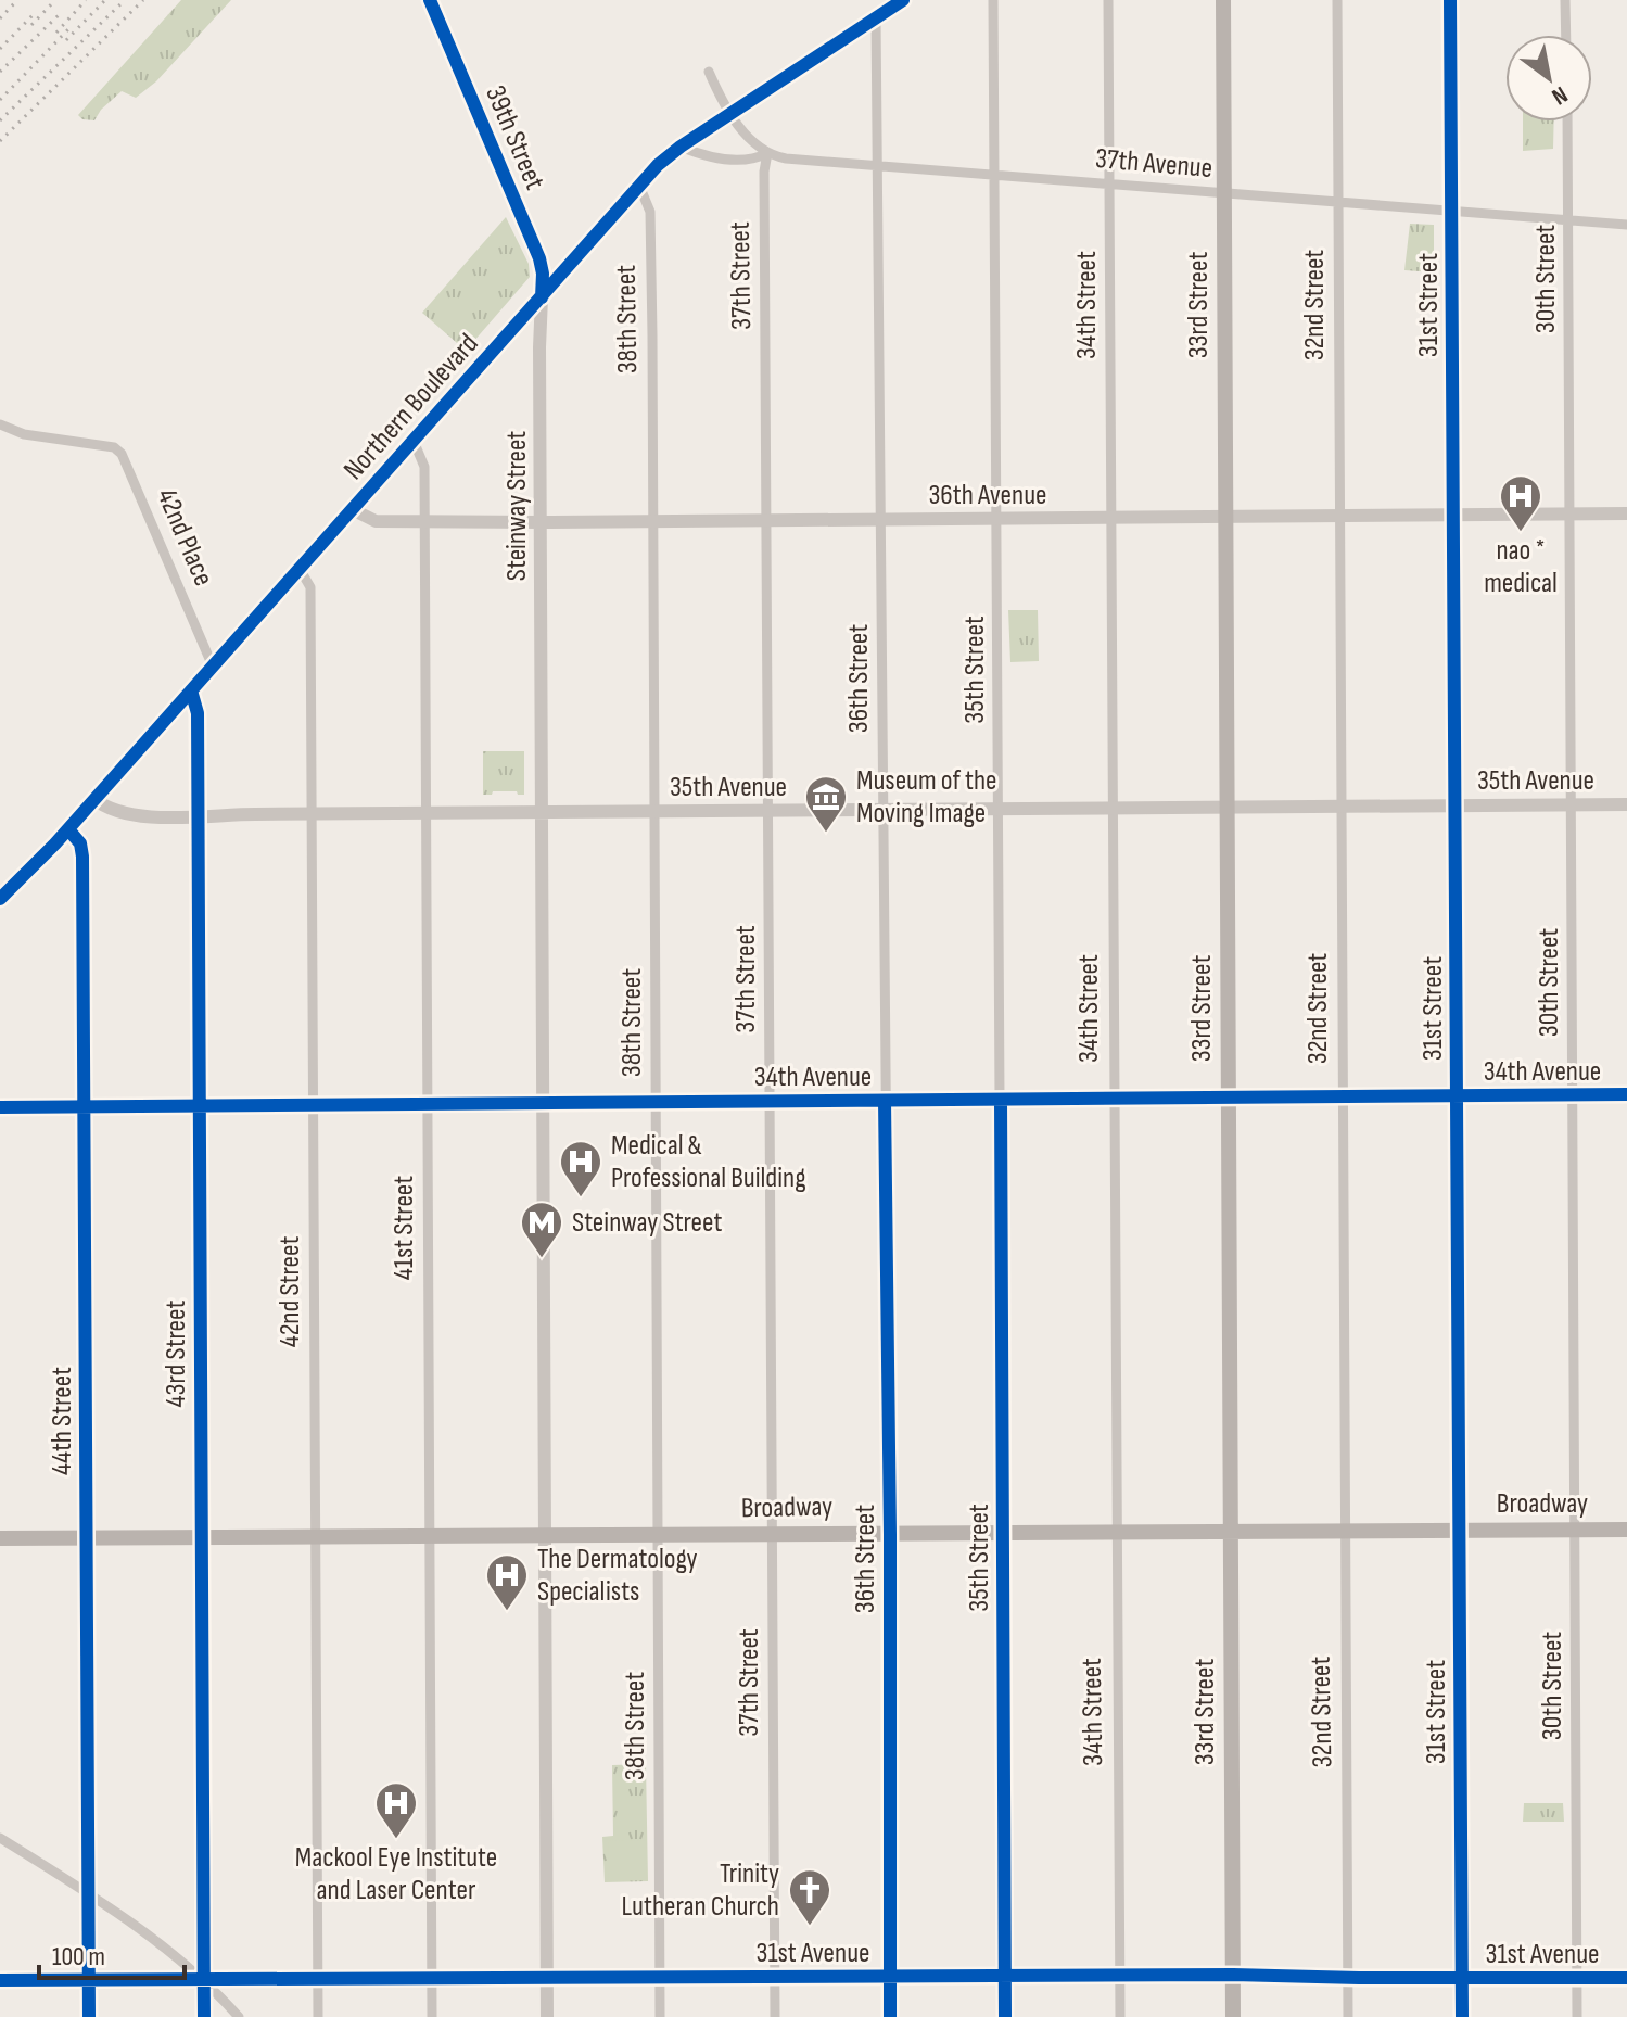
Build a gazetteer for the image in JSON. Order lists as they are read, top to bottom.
{
  "streets": {
    "main road": [
      "39th Street",
      "33rd Street",
      "31st Street",
      "Northern Boulevard",
      "Broadway"
    ],
    "street": [
      "37th Avenue",
      "37th Street",
      "30th Street",
      "34th Street",
      "32nd Street",
      "38th Street",
      "36th Avenue",
      "Steinway Street",
      "42nd Place",
      "35th Street",
      "36th Street",
      "35th Avenue",
      "34th Avenue",
      "41st Street",
      "42nd Street",
      "43rd Street",
      "44th Street",
      "31st Avenue"
    ]
  },
  "crossings": [
    ["39th Street", "Northern Boulevard"],
    ["39th Street", "Steinway Street"],
    ["37th Avenue", "37th Street"],
    ["37th Avenue", "30th Street"],
    ["37th Avenue", "34th Street"],
    ["37th Avenue", "33rd Street"],
    ["37th Avenue", "32nd Street"],
    ["37th Avenue", "31st Street"],
    ["37th Avenue", "Northern Boulevard"],
    ["37th Avenue", "35th Street"],
    ["37th Avenue", "36th Street"],
    ["37th Street", "36th Avenue"],
    ["37th Street", "35th Avenue"],
    ["37th Street", "34th Avenue"],
    ["37th Street", "Broadway"],
    ["37th Street", "31st Avenue"],
    ["30th Street", "36th Avenue"],
    ["30th Street", "35th Avenue"],
    ["30th Street", "34th Avenue"],
    ["30th Street", "Broadway"],
    ["30th Street", "31st Avenue"],
    ["34th Street", "36th Avenue"],
    ["34th Street", "35th Avenue"],
    ["34th Street", "34th Avenue"],
    ["34th Street", "Broadway"],
    ["34th Street", "31st Avenue"],
    ["33rd Street", "36th Avenue"],
    ["33rd Street", "35th Avenue"],
    ["33rd Street", "34th Avenue"],
    ["33rd Street", "Broadway"],
    ["33rd Street", "31st Avenue"],
    ["32nd Street", "36th Avenue"],
    ["32nd Street", "35th Avenue"],
    ["32nd Street", "34th Avenue"],
    ["32nd Street", "Broadway"],
    ["32nd Street", "31st Avenue"],
    ["31st Street", "36th Avenue"],
    ["31st Street", "35th Avenue"],
    ["31st Street", "34th Avenue"],
    ["31st Street", "Broadway"],
    ["31st Street", "31st Avenue"],
    ["38th Street", "Northern Boulevard"],
    ["38th Street", "36th Avenue"],
    ["38th Street", "35th Avenue"],
    ["38th Street", "34th Avenue"],
    ["38th Street", "Broadway"],
    ["38th Street", "31st Avenue"],
    ["Northern Boulevard", "36th Avenue"],
    ["Northern Boulevard", "Steinway Street"],
    ["Northern Boulevard", "42nd Place"],
    ["Northern Boulevard", "36th Street"],
    ["Northern Boulevard", "35th Avenue"],
    ["Northern Boulevard", "41st Street"],
    ["Northern Boulevard", "42nd Street"],
    ["Northern Boulevard", "43rd Street"],
    ["Northern Boulevard", "44th Street"],
    ["36th Avenue", "Steinway Street"],
    ["36th Avenue", "35th Street"],
    ["36th Avenue", "36th Street"],
    ["36th Avenue", "41st Street"],
    ["Steinway Street", "35th Avenue"],
    ["Steinway Street", "34th Avenue"],
    ["Steinway Street", "Broadway"],
    ["Steinway Street", "31st Avenue"],
    ["35th Street", "35th Avenue"],
    ["35th Street", "34th Avenue"],
    ["35th Street", "Broadway"],
    ["35th Street", "31st Avenue"],
    ["36th Street", "35th Avenue"],
    ["36th Street", "34th Avenue"],
    ["36th Street", "Broadway"],
    ["36th Street", "31st Avenue"],
    ["35th Avenue", "41st Street"],
    ["35th Avenue", "42nd Street"],
    ["35th Avenue", "43rd Street"],
    ["34th Avenue", "41st Street"],
    ["34th Avenue", "42nd Street"],
    ["34th Avenue", "43rd Street"],
    ["34th Avenue", "44th Street"],
    ["41st Street", "Broadway"],
    ["41st Street", "31st Avenue"],
    ["42nd Street", "Broadway"],
    ["42nd Street", "31st Avenue"],
    ["43rd Street", "Broadway"],
    ["43rd Street", "31st Avenue"],
    ["44th Street", "Broadway"],
    ["44th Street", "31st Avenue"]
  ],
  "places": {
    "hospital": [
      "nao * medical",
      "Medical & Professional Building",
      "The Dermatology Specialists",
      "Mackool Eye Institute and Laser Center"
    ],
    "museum": ["Museum of the Moving Image"],
    "metro station": ["Steinway Street"],
    "church": ["Trinity Lutheran Church"]
  },
  "scale_bar": "100 m",
  "north": "bottom right"
}
